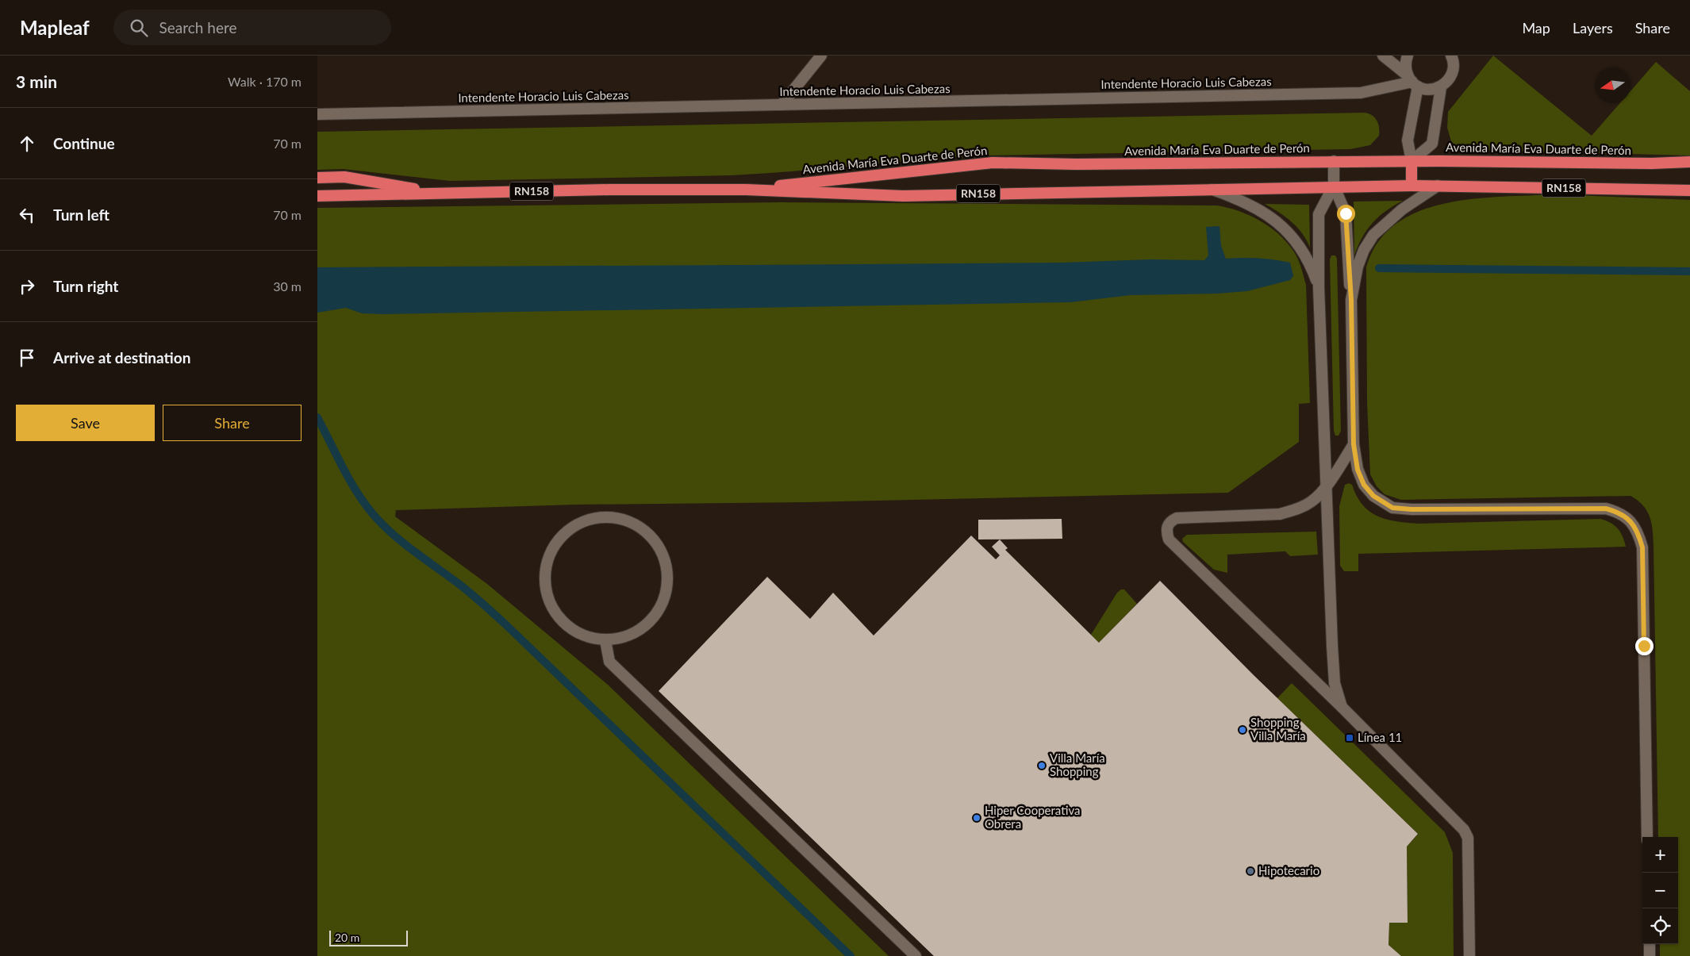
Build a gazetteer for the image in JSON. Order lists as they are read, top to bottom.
{
  "streets": {
    "highway": ["Avenida María Eva Duarte de Perón", "RN158"],
    "street": ["Intendente Horacio Luis Cabezas"]
  },
  "places": {
    "other": [
      "Shopping Villa María",
      "Villa María Shopping",
      "Hiper Cooperativa Obrera",
      "Hipotecario"
    ],
    "transit": ["Línea 11"]
  },
  "scale_bar": "20 m",
  "north": "left",
  "page": {
    "header": "Mapleaf",
    "search": "Search here",
    "nav": ["Map", "Layers", "Share"],
    "heading": ["3 min", "Walk · 170 m"],
    "list": [
      ["Continue", "70 m"],
      ["Turn left", "70 m"],
      ["Turn right", "30 m"],
      "Arrive at destination"
    ],
    "buttons": ["Save", "Share"],
    "map_buttons": ["+", "−"],
    "scale": "20 m"
  }
}
